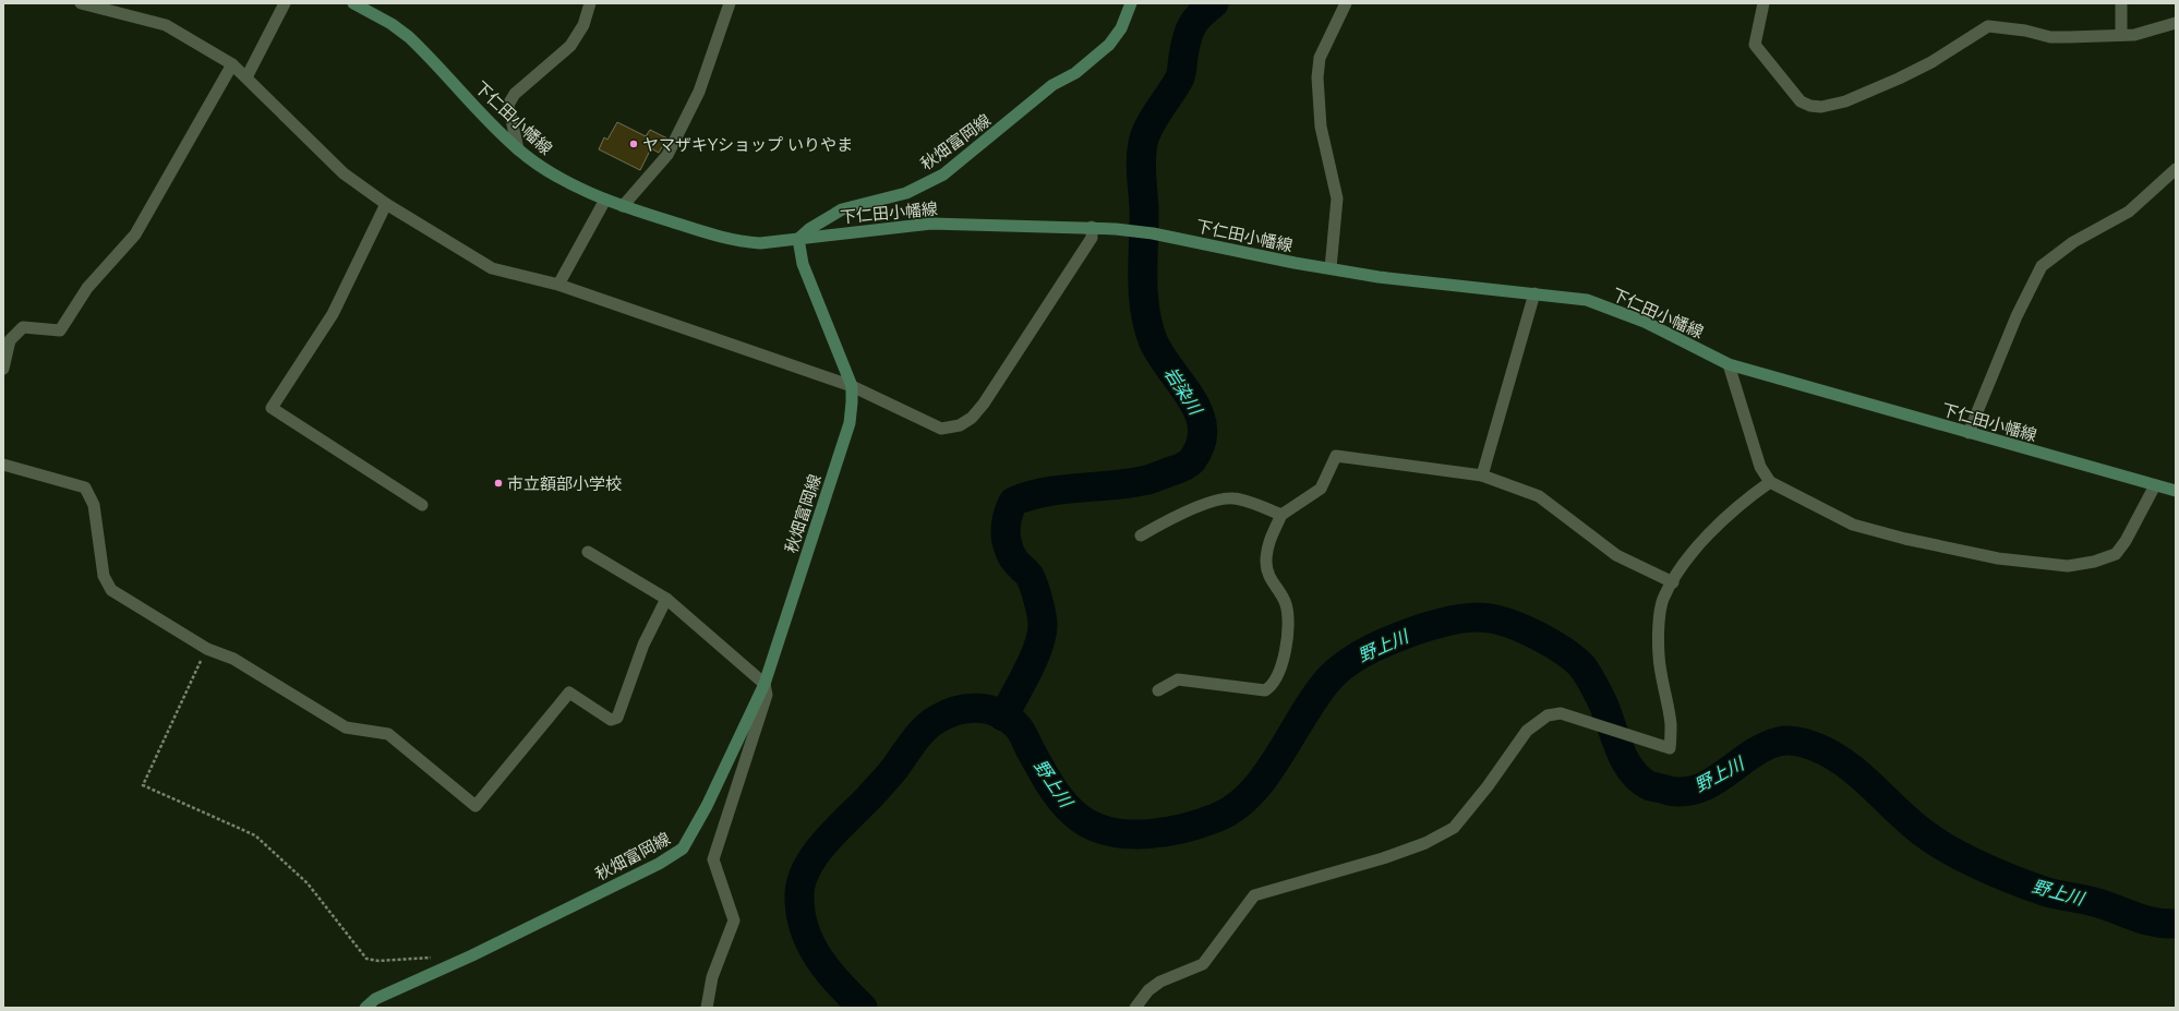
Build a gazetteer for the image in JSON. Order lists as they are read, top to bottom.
{
  "streets": {
    "main road": ["下仁田小幡線", "秋畑富岡線"]
  },
  "crossings": [
    ["下仁田小幡線", "秋畑富岡線"]
  ],
  "water": ["岩染川", "野上川"],
  "places": ["ヤマザキYショップ いりやま", "市立額部小学校"]
}
